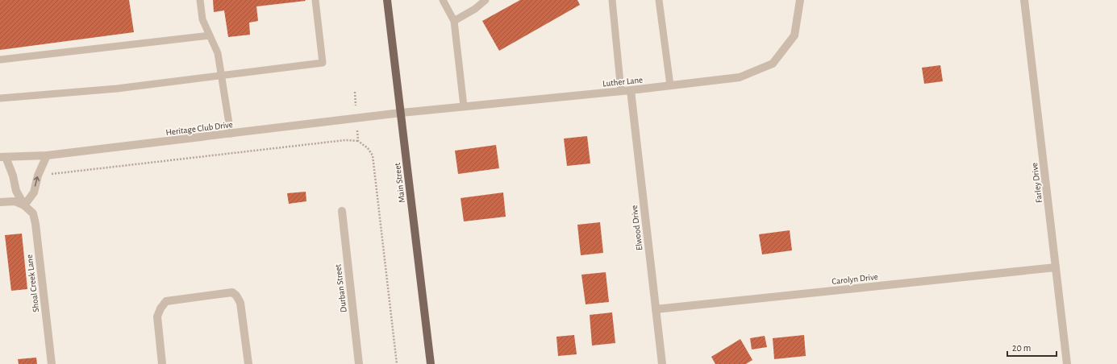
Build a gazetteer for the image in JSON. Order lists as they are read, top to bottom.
{
  "streets": {
    "main road": ["Main Street"],
    "street": [
      "Luther Lane",
      "Heritage Club Drive",
      "Farley Drive",
      "Elwood Drive",
      "Carolyn Drive",
      "Shoal Creek Lane",
      "Durban Street"
    ]
  },
  "crossings": [
    ["Luther Lane", "Heritage Club Drive"],
    ["Luther Lane", "Main Street"],
    ["Luther Lane", "Elwood Drive"],
    ["Heritage Club Drive", "Main Street"],
    ["Heritage Club Drive", "Shoal Creek Lane"],
    ["Farley Drive", "Carolyn Drive"],
    ["Elwood Drive", "Carolyn Drive"]
  ],
  "scale_bar": "20 m"
}
